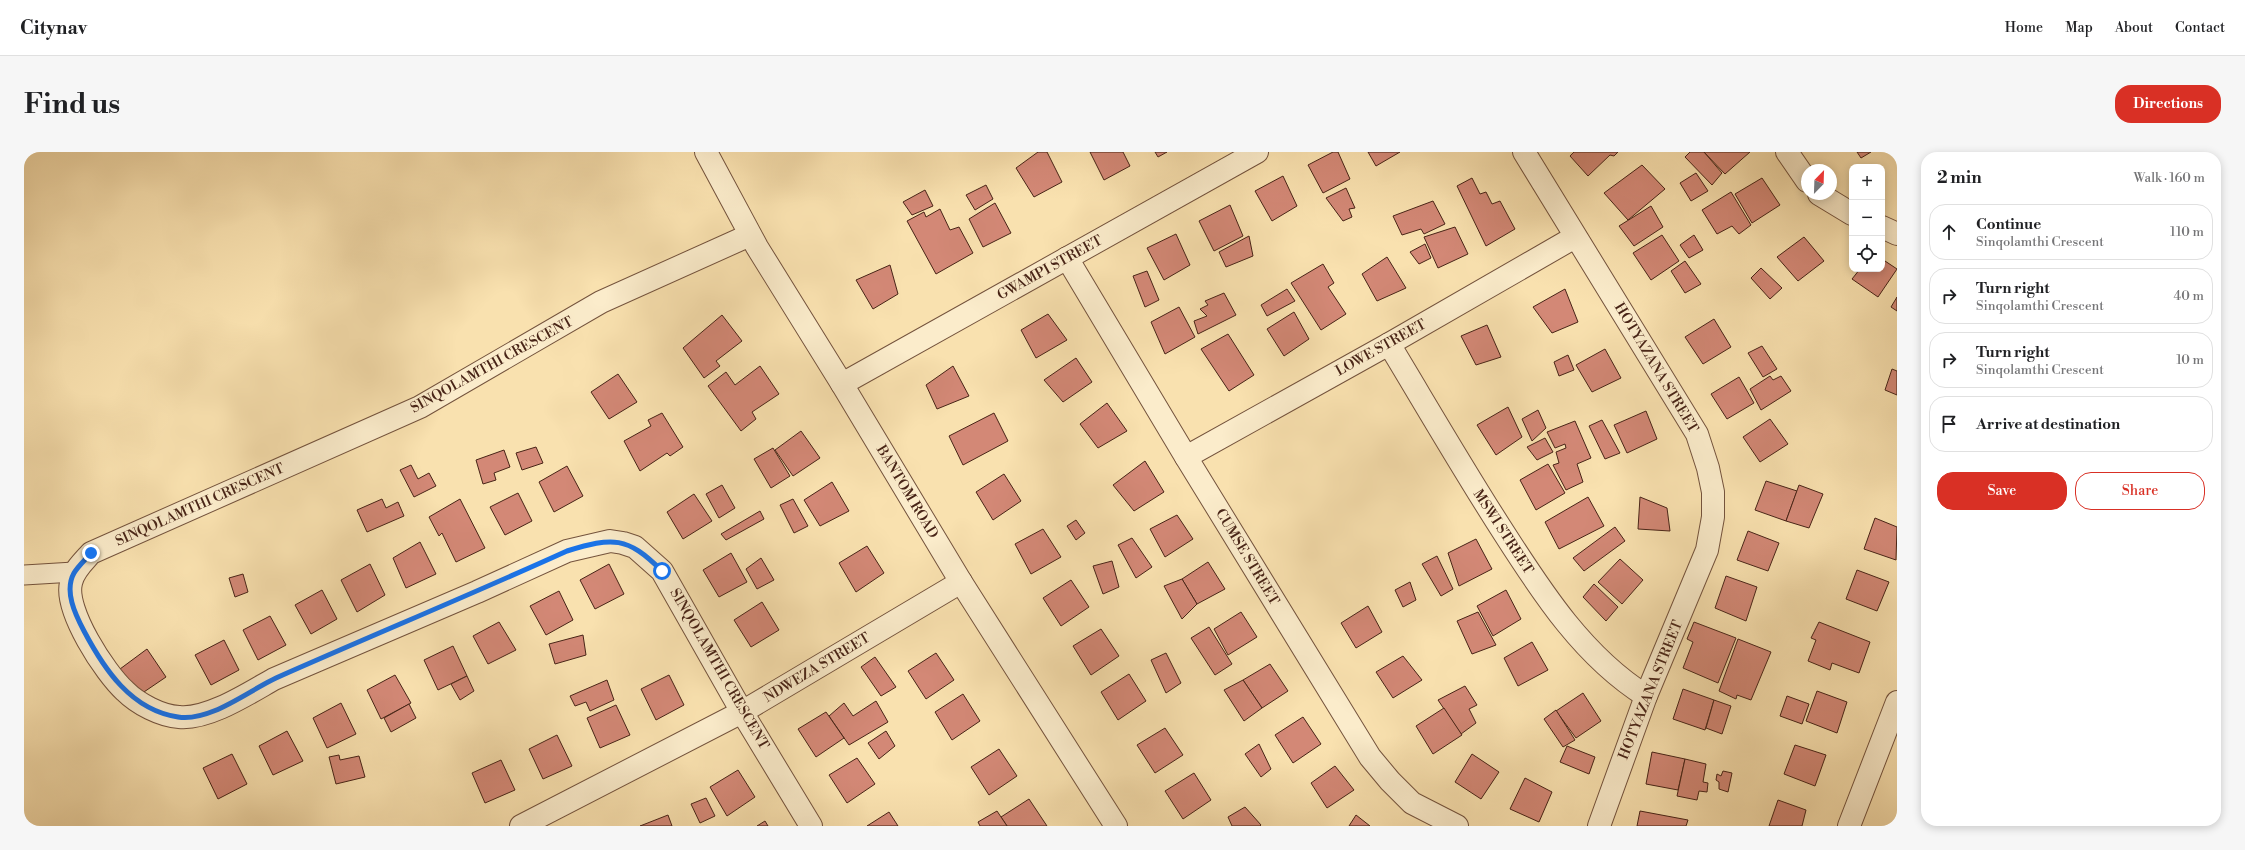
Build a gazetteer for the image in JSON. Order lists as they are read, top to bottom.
{
  "streets": {
    "street": [
      "GWAMPI STREET",
      "LOWE STREET",
      "SINQOLAMTHI CRESCENT",
      "HOTYAZANA STREET",
      "BANTOM ROAD",
      "MSWI STREET",
      "CUMSE STREET",
      "NDWEZA STREET"
    ]
  },
  "crossings": [
    ["GWAMPI STREET", "BANTOM ROAD"],
    ["GWAMPI STREET", "CUMSE STREET"],
    ["LOWE STREET", "HOTYAZANA STREET"],
    ["LOWE STREET", "MSWI STREET"],
    ["LOWE STREET", "CUMSE STREET"],
    ["SINQOLAMTHI CRESCENT", "BANTOM ROAD"],
    ["SINQOLAMTHI CRESCENT", "NDWEZA STREET"],
    ["HOTYAZANA STREET", "MSWI STREET"],
    ["BANTOM ROAD", "NDWEZA STREET"]
  ],
  "north": "top right",
  "page": {
    "header": "Citynav",
    "nav": [
      "Home",
      "Map",
      "About",
      "Contact"
    ],
    "buttons": [
      "Directions",
      ["Save", "Share"]
    ],
    "title": "Find us",
    "heading": ["2 min", "Walk · 160 m"],
    "map_buttons": ["+", "−"],
    "list": [
      ["Continue", "Sinqolamthi Crescent", "110 m"],
      ["Turn right", "Sinqolamthi Crescent", "40 m"],
      ["Turn right", "Sinqolamthi Crescent", "10 m"],
      "Arrive at destination"
    ]
  }
}
